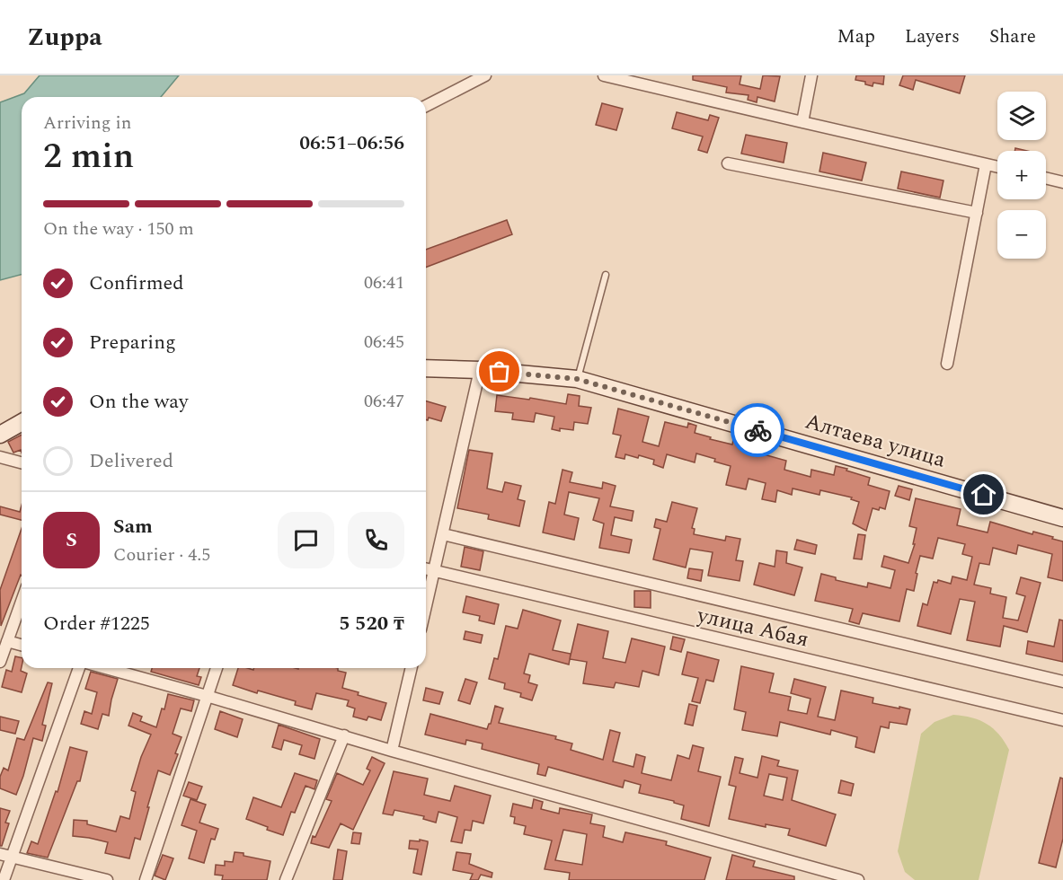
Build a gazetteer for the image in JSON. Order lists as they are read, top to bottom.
{
  "streets": {
    "main road": ["Алтаева улица"],
    "street": ["улица Абая"]
  },
  "page": {
    "header": "Zuppa",
    "nav": ["Map", "Layers", "Share"],
    "map_buttons": ["+", "−"],
    "heading": ["2 min", "Arriving in", "06:51–06:56"],
    "panel": [
      "Sam",
      "Courier · 4.5",
      "Order #1225",
      "5 520 ₸"
    ],
    "bar": "On the way · 150 m",
    "list": [
      ["Confirmed", "06:41"],
      ["Preparing", "06:45"],
      ["On the way", "06:47"],
      "Delivered"
    ],
    "round": "S"
  }
}
